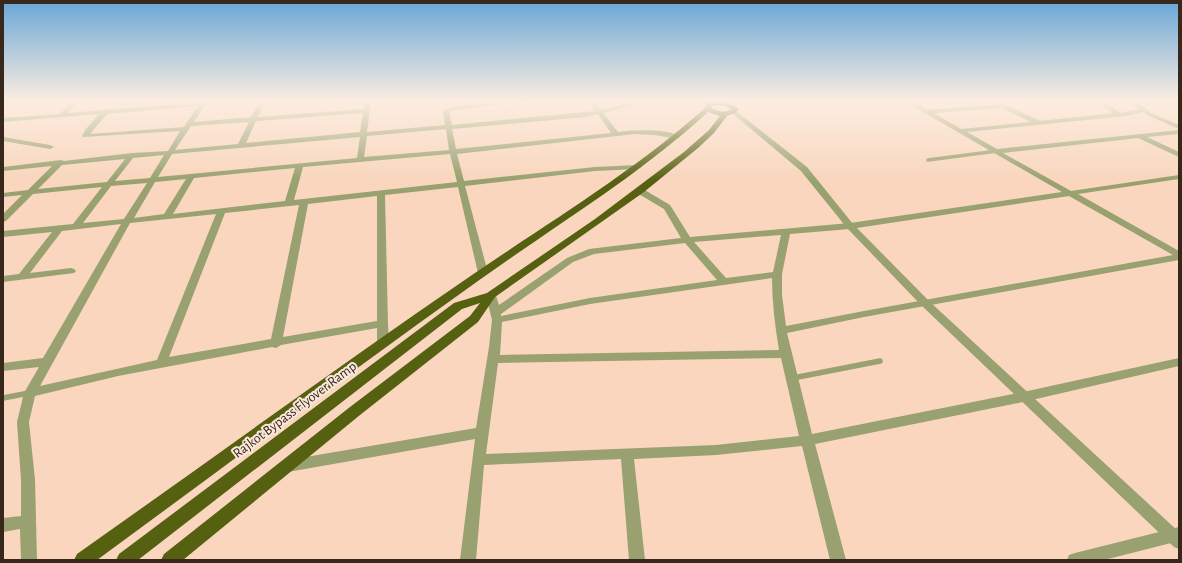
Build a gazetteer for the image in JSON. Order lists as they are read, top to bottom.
{
  "streets": {
    "highway": ["Rajkot Bypass Flyover Ramp"]
  }
}
